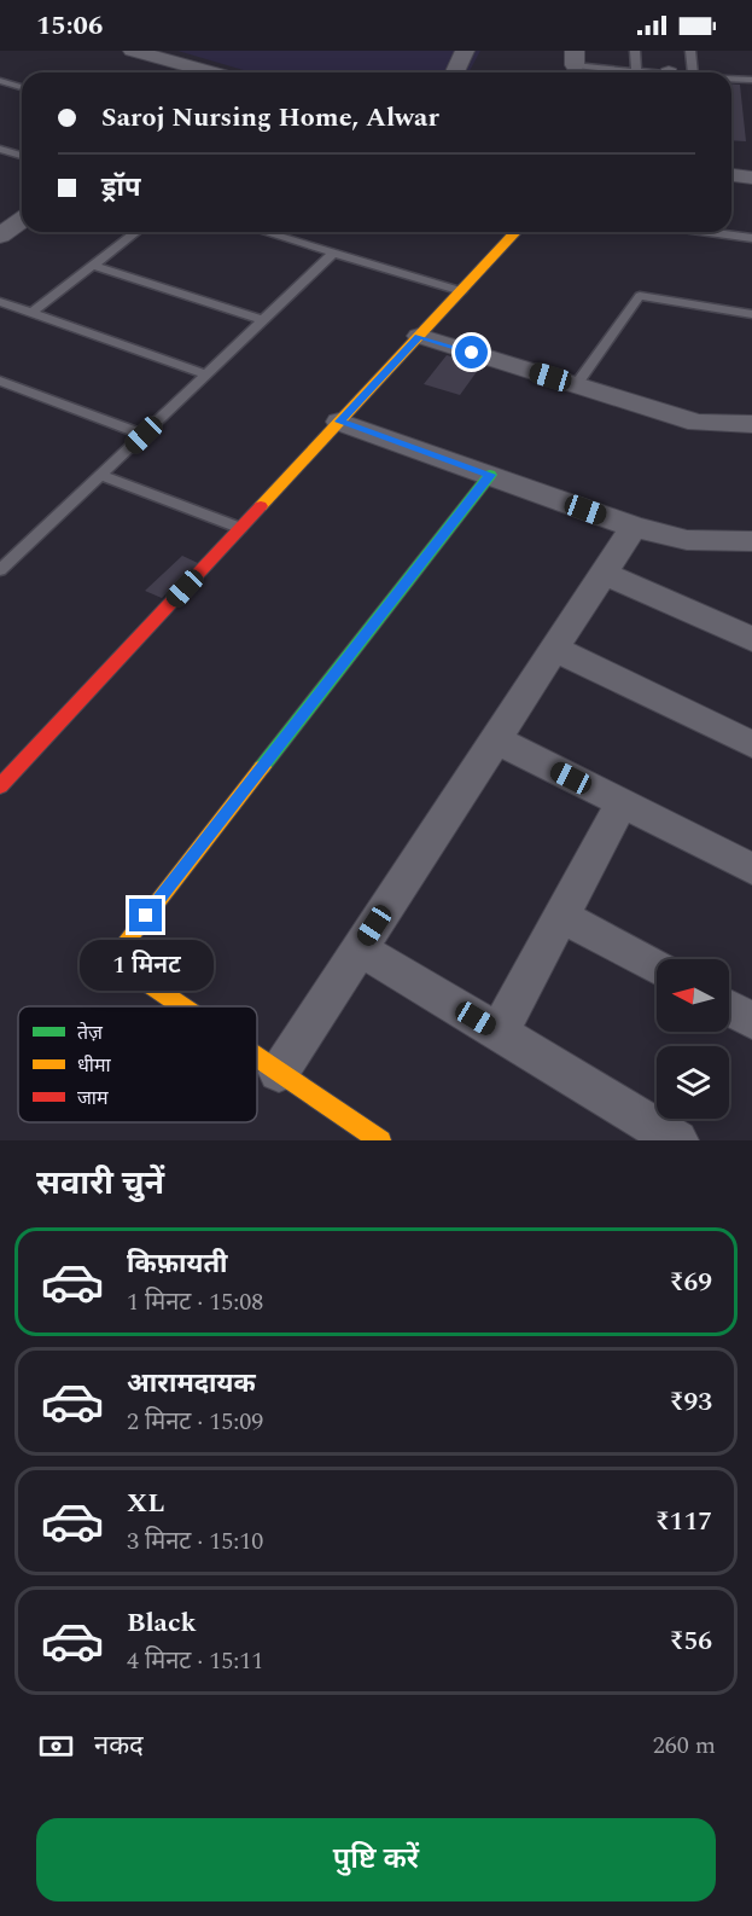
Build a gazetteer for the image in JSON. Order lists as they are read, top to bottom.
{
  "legend": ["तेज़", "धीमा", "जाम"],
  "north": "left",
  "page": {
    "status": "15:06",
    "banner": ["Saroj Nursing Home, Alwar", "ड्रॉप"],
    "bubble": "1 मिनट",
    "heading": "सवारी चुनें",
    "list": [
      {
        "name": "किफ़ायती",
        "note": "1 मिनट · 15:08",
        "value": "₹69"
      },
      {
        "name": "आरामदायक",
        "note": "2 मिनट · 15:09",
        "value": "₹93"
      },
      {
        "name": "XL",
        "note": "3 मिनट · 15:10",
        "value": "₹117"
      },
      {
        "name": "Black",
        "note": "4 मिनट · 15:11",
        "value": "₹56"
      }
    ],
    "pay": ["नकद", "260 m"],
    "buttons": "पुष्टि करें"
  }
}
